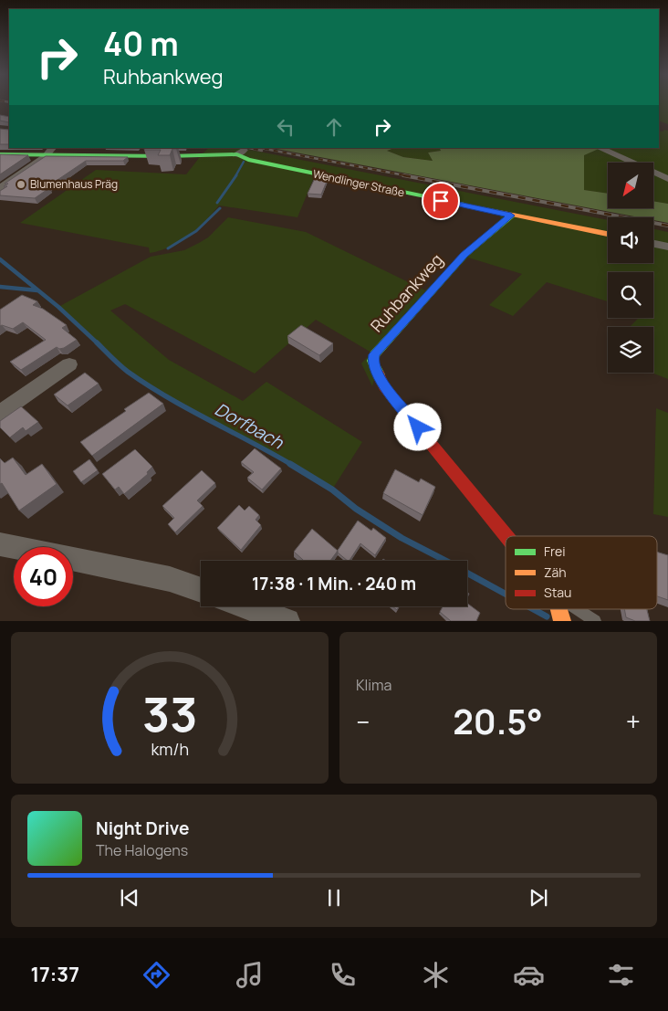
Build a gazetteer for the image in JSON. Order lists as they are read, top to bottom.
{
  "streets": {
    "street": ["Wendlinger Straße", "Ruhbankweg"]
  },
  "crossings": [
    ["Wendlinger Straße", "Ruhbankweg"]
  ],
  "water": ["Dorfbach"],
  "places": ["Blumenhaus Präg"],
  "legend": ["Frei", "Zäh", "Stau"],
  "north": "bottom left",
  "page": {
    "turn": ["40 m", "Ruhbankweg"],
    "limit": "40",
    "trip": "17:38 · 1 Min. · 240 m",
    "tile": "Klima",
    "heat": ["−", "20.5°", "+"],
    "song": ["Night Drive", "The Halogens"],
    "tabs": "17:37",
    "gauge": ["33", "km/h"]
  }
}
